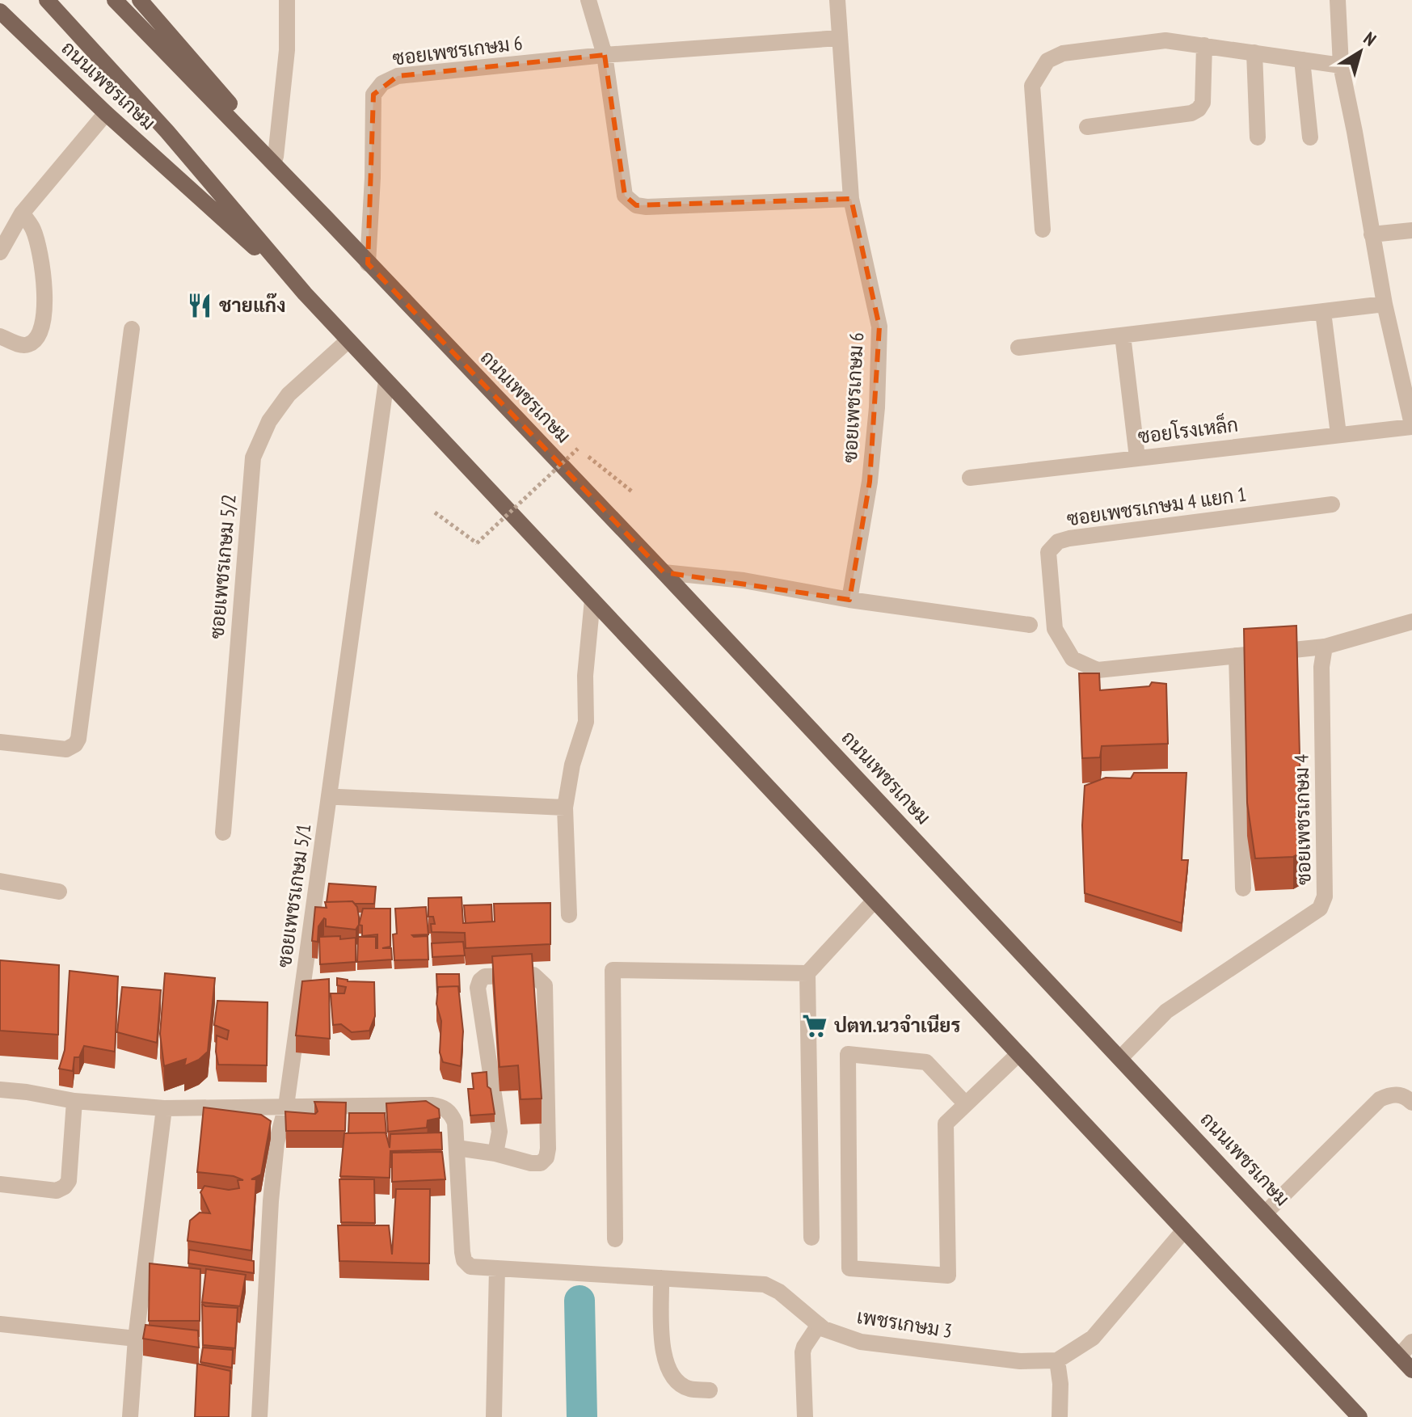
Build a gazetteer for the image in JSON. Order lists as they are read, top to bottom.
{
  "streets": {
    "main road": ["ถนนเพชรเกษม"],
    "street": [
      "ซอยเพชรเกษม 6",
      "ซอยโรงเหล็ก",
      "ซอยเพชรเกษม 4 แยก 1",
      "ซอยเพชรเกษม 5/2",
      "ซอยเพชรเกษม 4",
      "ซอยเพชรเกษม 5/1",
      "เพชรเกษม 3"
    ]
  },
  "crossings": [
    ["ซอยเพชรเกษม 6", "ถนนเพชรเกษม"],
    ["ถนนเพชรเกษม", "ซอยเพชรเกษม 5/2"],
    ["ถนนเพชรเกษม", "ซอยเพชรเกษม 4"],
    ["ถนนเพชรเกษม", "ซอยเพชรเกษม 5/1"],
    ["ซอยเพชรเกษม 4 แยก 1", "ซอยเพชรเกษม 4"]
  ],
  "places": {
    "restaurant": ["ชายแก๊ง"],
    "supermarket": ["ปตท.นวจำเนียร"]
  },
  "north": "top right"
}
